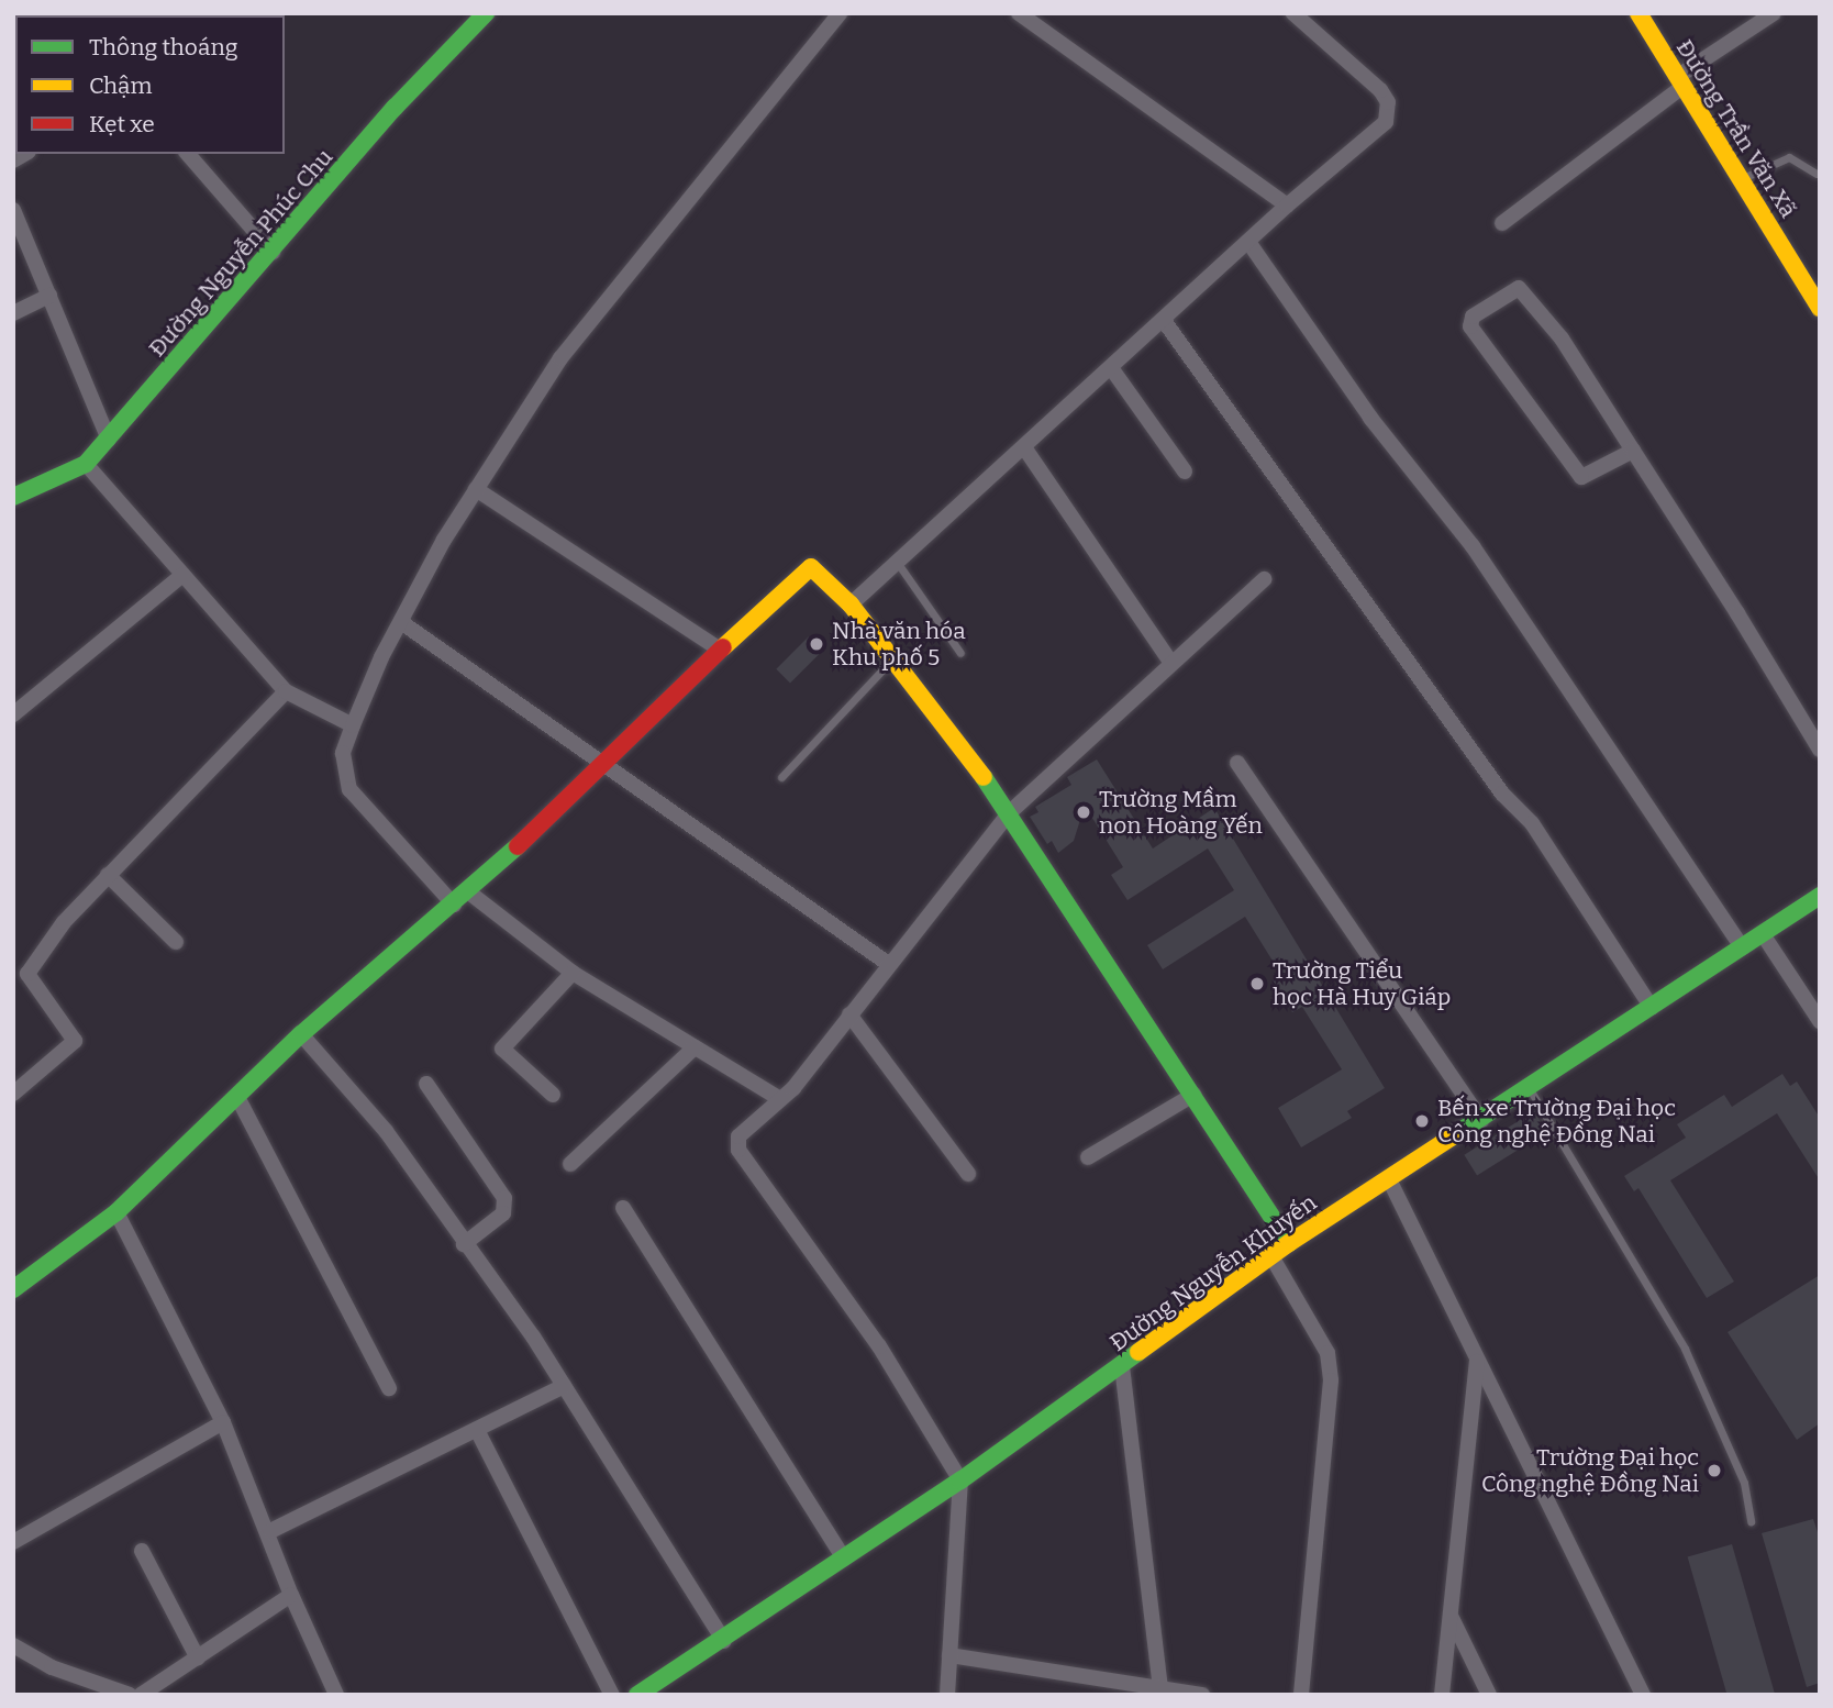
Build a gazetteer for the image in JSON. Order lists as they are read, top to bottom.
{
  "streets": {
    "street": ["Đường Trần Văn Xã", "Đường Nguyễn Phúc Chu", "Đường Nguyễn Khuyến"]
  },
  "places": [
    "Nhà văn hóa Khu phố 5",
    "Trường Mầm non Hoàng Yến",
    "Trường Tiểu học Hà Huy Giáp",
    "Bến xe Trường Đại học Công nghệ Đồng Nai",
    "Trường Đại học Công nghệ Đồng Nai"
  ],
  "legend": ["Thông thoáng", "Chậm", "Kẹt xe"]
}
